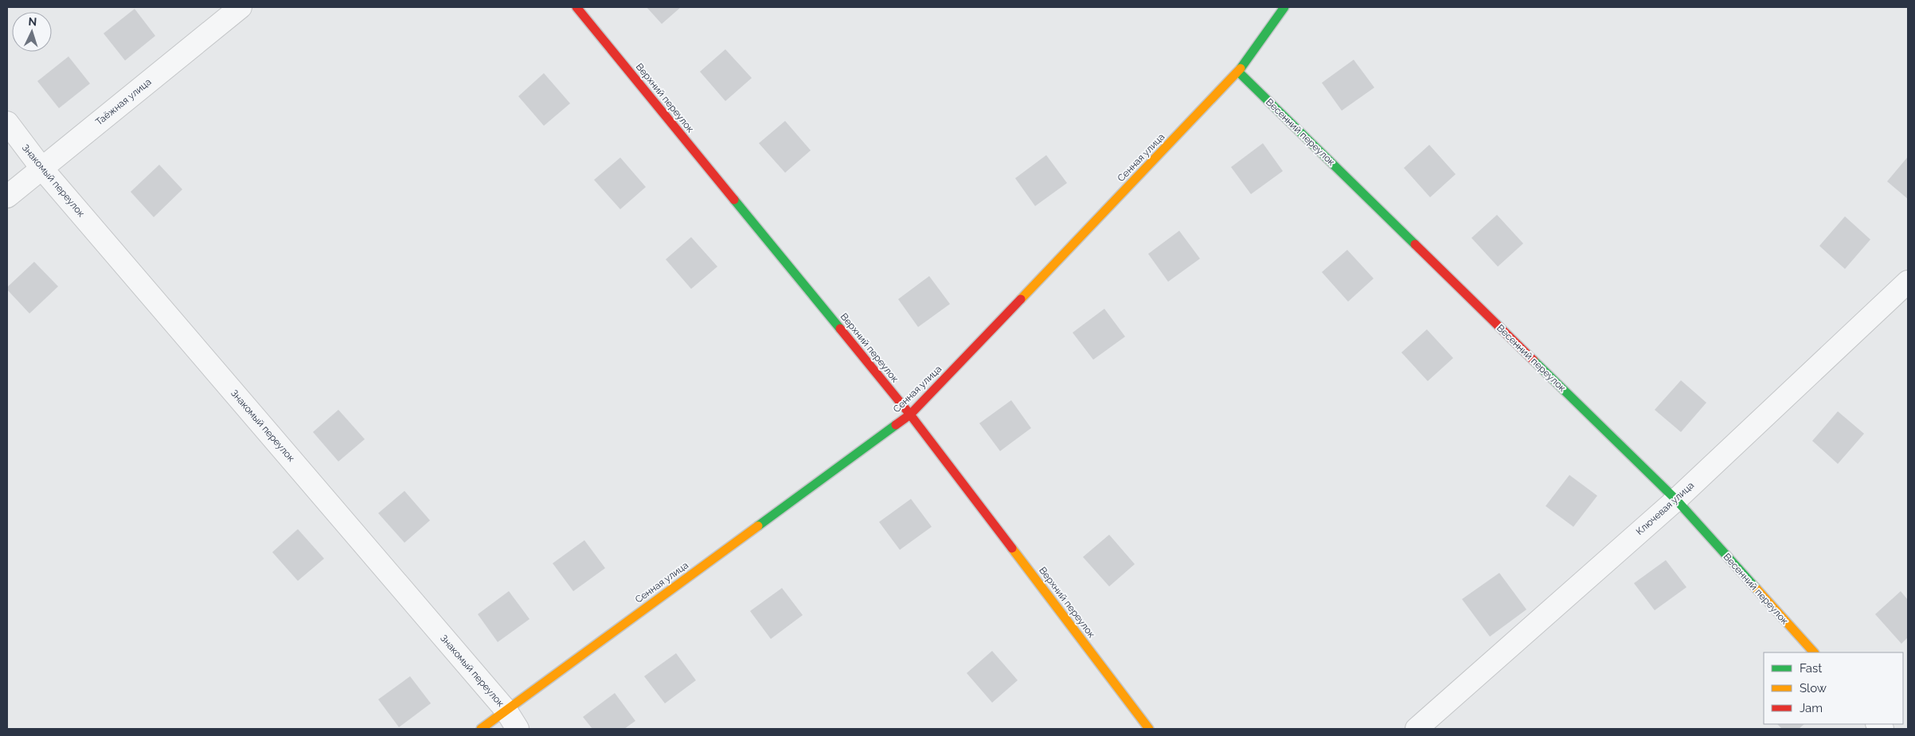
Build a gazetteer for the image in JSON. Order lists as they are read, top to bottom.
{
  "streets": {
    "street": [
      "Верхний переулок",
      "Таёжная улица",
      "Весенний переулок",
      "Сенная улица",
      "Знакомый переулок",
      "Ключевая улица"
    ]
  },
  "crossings": [
    ["Верхний переулок", "Сенная улица"],
    ["Таёжная улица", "Знакомый переулок"],
    ["Весенний переулок", "Сенная улица"],
    ["Весенний переулок", "Ключевая улица"],
    ["Сенная улица", "Знакомый переулок"]
  ],
  "legend": ["Fast", "Slow", "Jam"],
  "north": "top"
}
